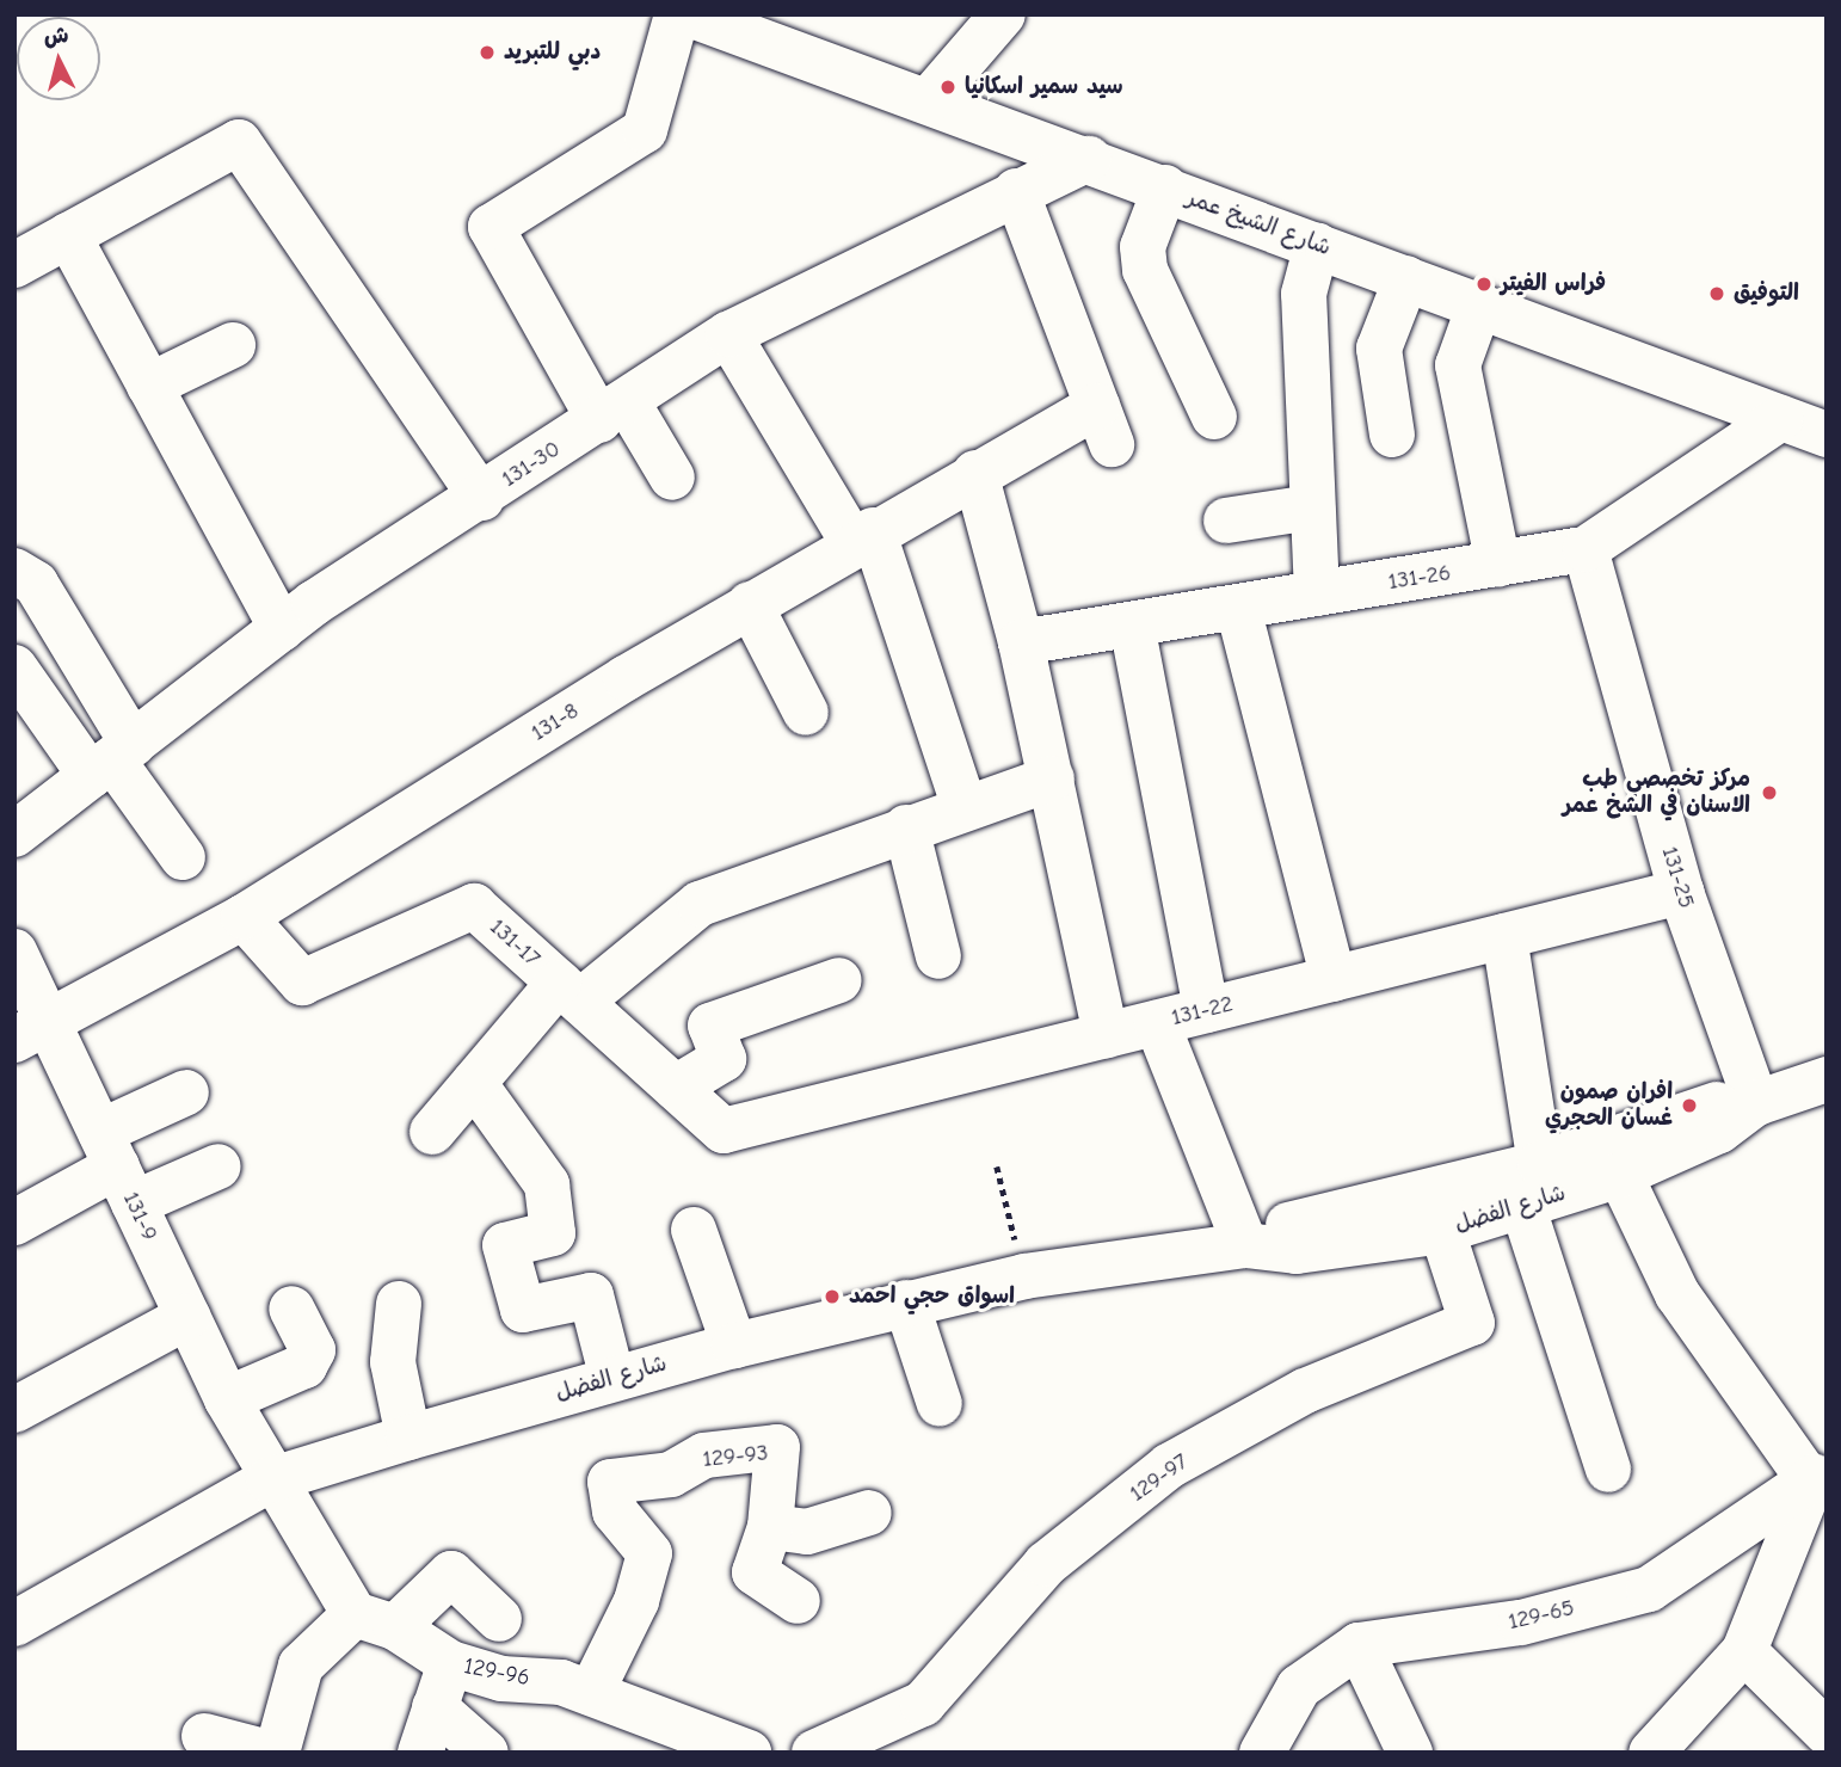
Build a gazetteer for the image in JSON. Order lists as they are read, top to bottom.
{
  "streets": {
    "street": [
      "شارع الشيخ عمر",
      "131-30",
      "131-26",
      "131-8",
      "131-25",
      "131-17",
      "131-22",
      "شارع الفضل",
      "131-9",
      "129-93",
      "129-97",
      "129-65",
      "129-96"
    ]
  },
  "crossings": [
    ["شارع الشيخ عمر", "131-30"],
    ["شارع الشيخ عمر", "131-26"],
    ["131-30", "131-8"],
    ["131-26", "131-25"],
    ["131-8", "131-17"],
    ["131-8", "131-9"],
    ["131-25", "131-22"],
    ["131-25", "شارع الفضل"],
    ["131-17", "131-22"],
    ["شارع الفضل", "131-9"],
    ["شارع الفضل", "129-97"],
    ["شارع الفضل", "129-96"],
    ["131-9", "129-96"],
    ["129-93", "129-96"]
  ],
  "places": [
    "دبي للتبريد",
    "سيد سمير اسكانيا",
    "فراس الفيتر",
    "التوفيق",
    "مركز تخصصي طب الاسنان في الشخ عمر",
    "افران صمون غسان الحجري",
    "اسواق حجي احمد"
  ],
  "north": "top"
}
